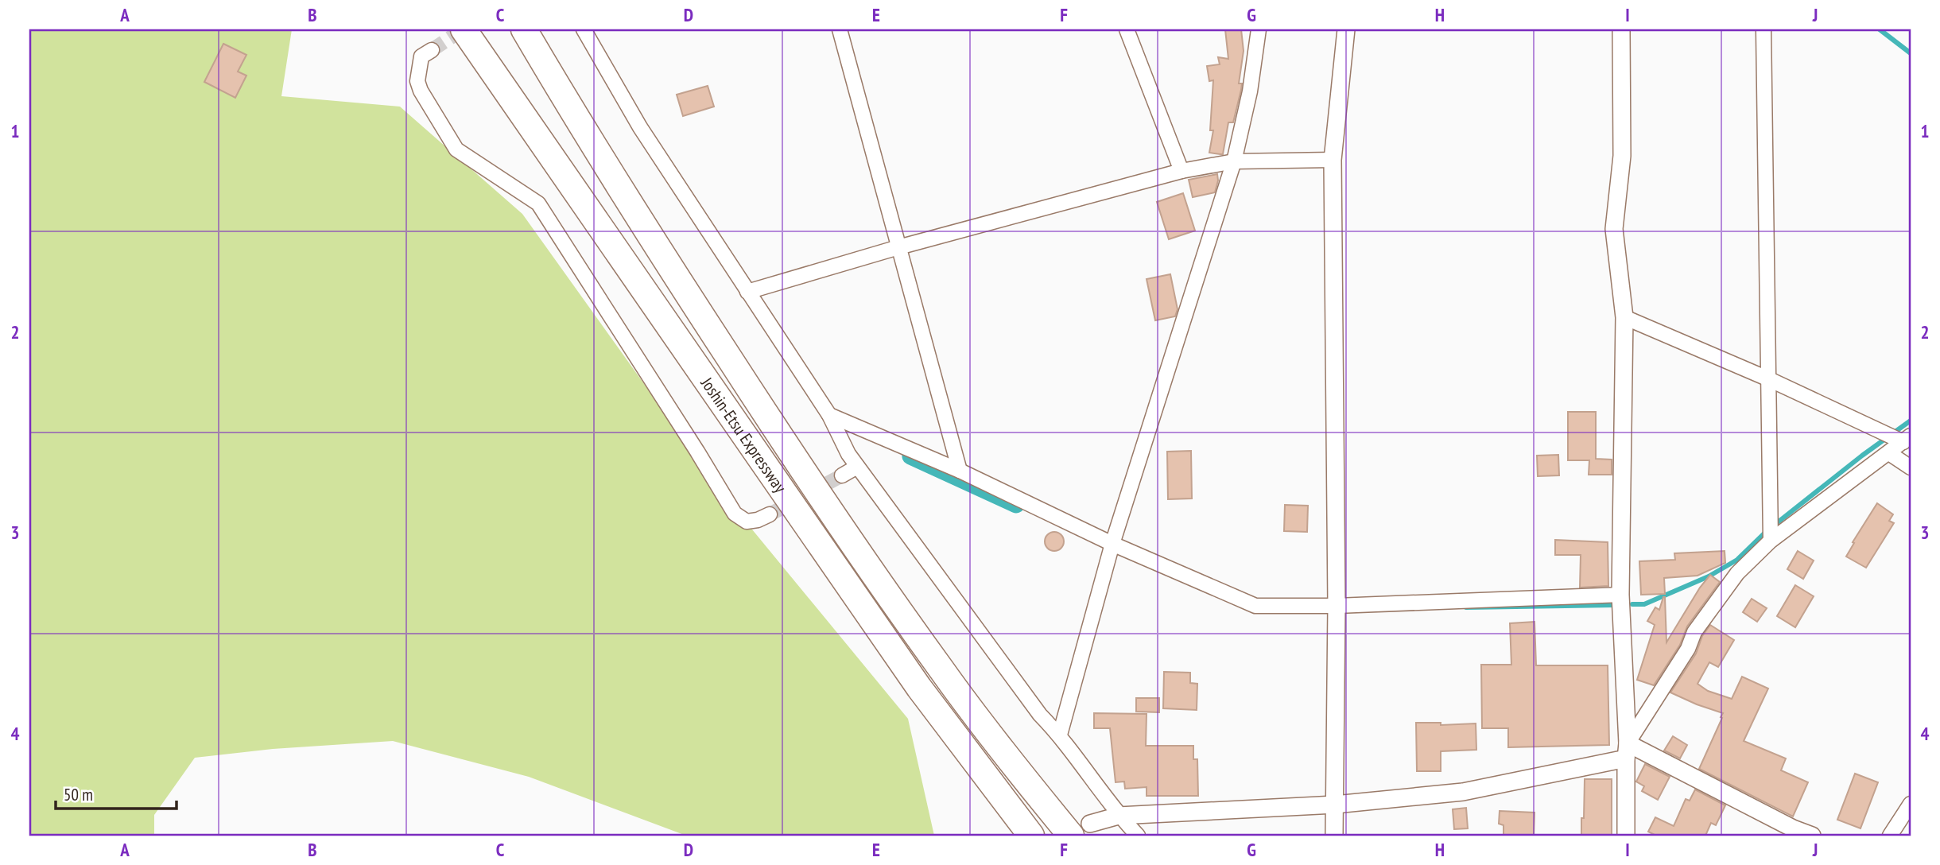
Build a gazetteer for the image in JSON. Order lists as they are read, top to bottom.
{
  "streets": {
    "highway": ["Joshin-Etsu Expressway"]
  },
  "scale_bar": "50 m",
  "grid": {
    "columns": [
      "A",
      "B",
      "C",
      "D",
      "E",
      "F",
      "G",
      "H",
      "I",
      "J"
    ],
    "rows": [
      "1",
      "2",
      "3",
      "4"
    ]
  }
}
